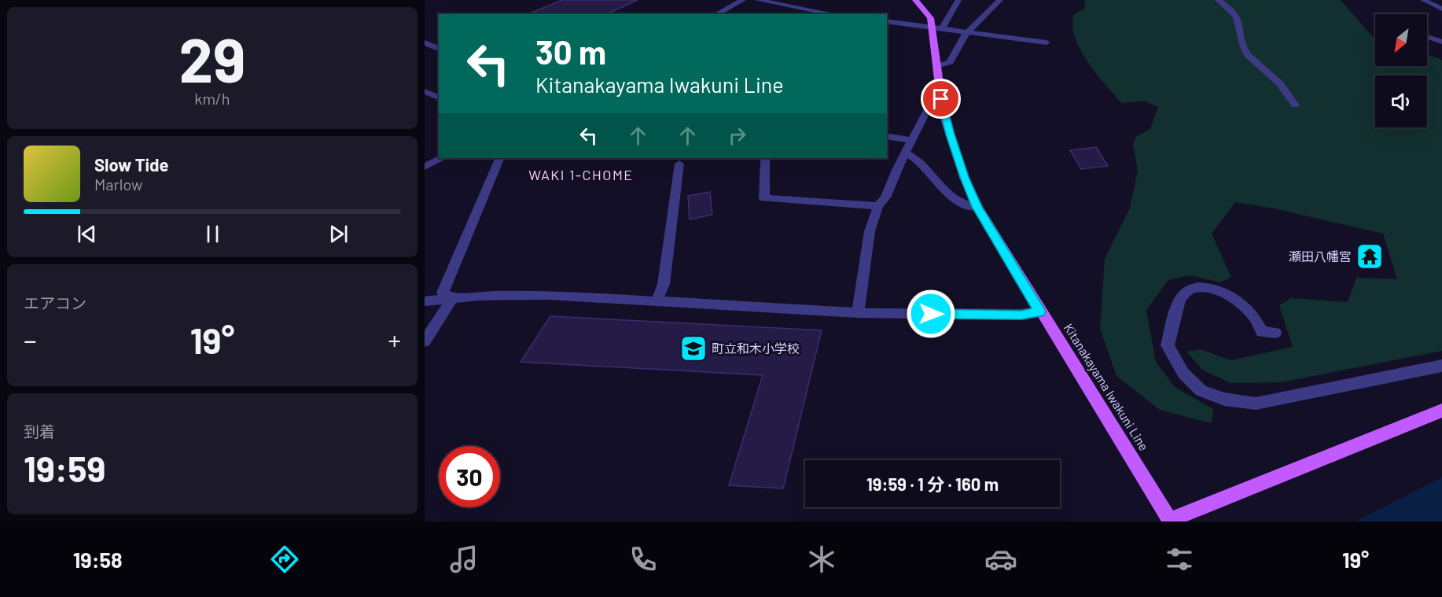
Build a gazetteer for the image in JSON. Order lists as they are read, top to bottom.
{
  "streets": {
    "main road": ["Kitanakayama Iwakuni Line"]
  },
  "districts": ["WAKI 1-CHOME"],
  "places": {
    "temple": ["瀬田八幡宮"],
    "school or university": ["町立和木小学校"]
  },
  "north": "bottom left",
  "page": {
    "tile": [
      ["29", "km/h"],
      "エアコン",
      ["到着", "19:59"]
    ],
    "turn": ["30 m", "Kitanakayama Iwakuni Line"],
    "song": ["Slow Tide", "Marlow"],
    "heat": ["−", "19°", "+"],
    "limit": "30",
    "trip": "19:59 · 1 分 · 160 m",
    "tabs": ["19:58", "19°"]
  }
}
